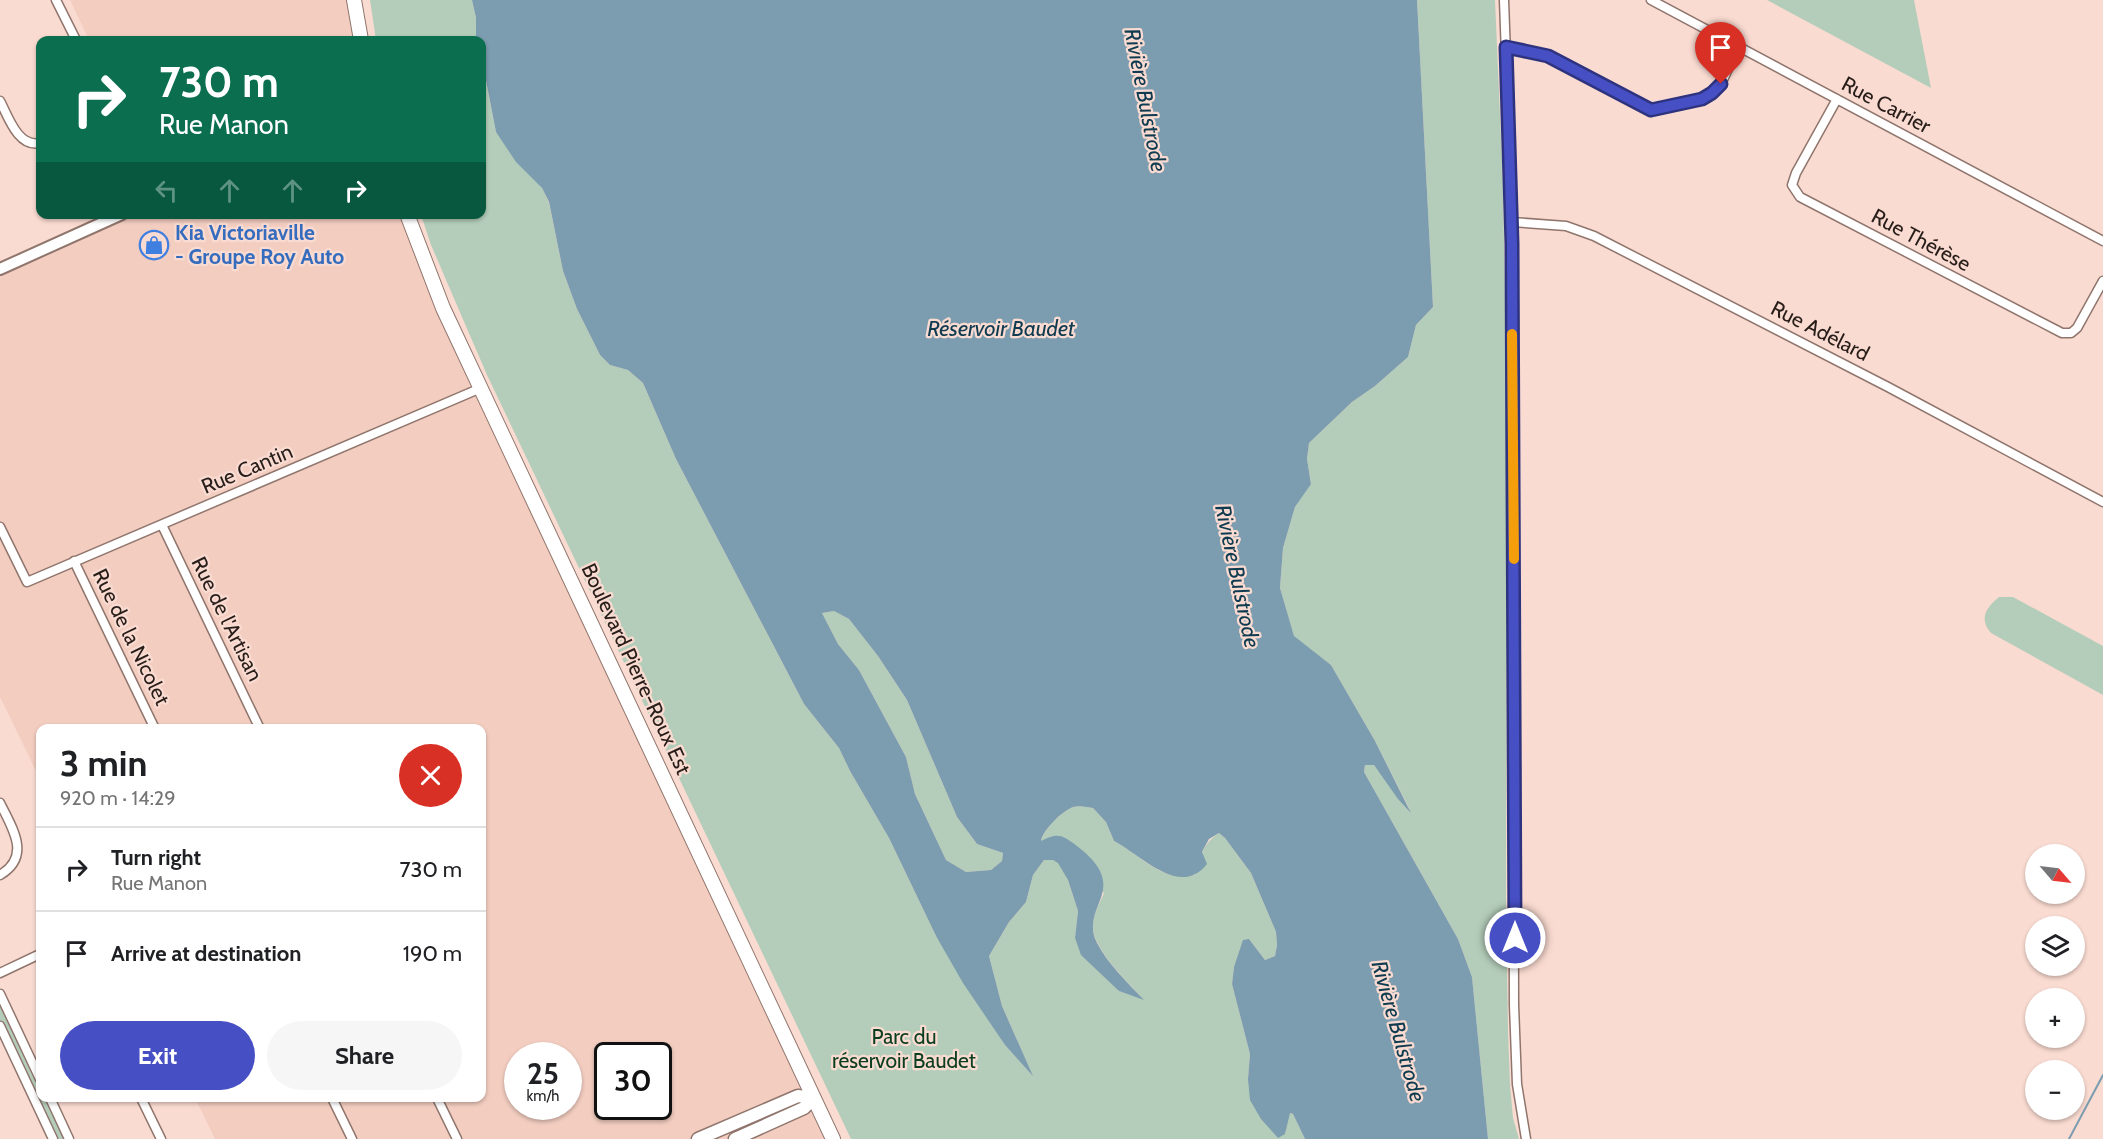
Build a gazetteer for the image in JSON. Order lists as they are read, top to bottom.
{
  "streets": {
    "main road": ["Boulevard Pierre-Roux Est"],
    "street": [
      "Rue Carrier",
      "Rue Thérèse",
      "Rue Adélard",
      "Rue Cantin",
      "Rue de l'Artisan",
      "Rue de la Nicolet"
    ]
  },
  "crossings": [
    ["Rue Carrier", "Rue Thérèse"],
    ["Rue Cantin", "Rue de l'Artisan"],
    ["Rue Cantin", "Rue de la Nicolet"],
    ["Rue Cantin", "Boulevard Pierre-Roux Est"]
  ],
  "water": ["Rivière Bulstrode", "Réservoir Baudet"],
  "parks": ["Parc du réservoir Baudet"],
  "places": {
    "shop": ["Kia Victoriaville - Groupe Roy Auto"]
  },
  "north": "bottom right",
  "page": {
    "turn": ["730 m", "Rue Manon"],
    "heading": ["3 min", "920 m · 14:29"],
    "list": [
      {
        "name": "Turn right",
        "note": "Rue Manon",
        "value": "730 m"
      },
      {
        "name": "Arrive at destination",
        "value": "190 m"
      }
    ],
    "map_buttons": ["+", "−"],
    "buttons": ["Exit", "Share"],
    "speed": "25 km/h",
    "limit": "30"
  }
}
